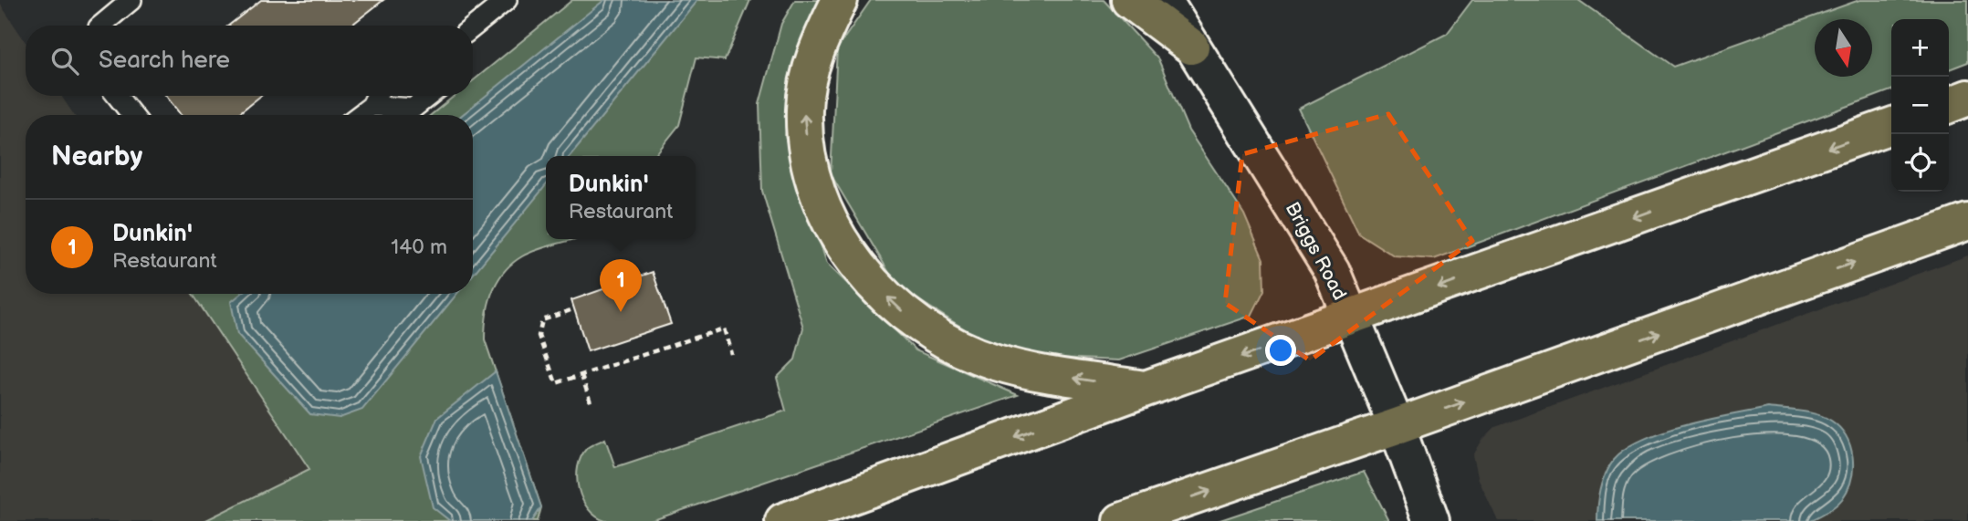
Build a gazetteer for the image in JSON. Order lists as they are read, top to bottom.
{
  "streets": {
    "street": ["Briggs Road"]
  },
  "north": "bottom",
  "page": {
    "map_buttons": ["+", "−"],
    "search": "Search here",
    "heading": "Nearby",
    "popup": ["Dunkin'", "Restaurant"],
    "list": [
      {
        "mark": "1",
        "name": "Dunkin'",
        "note": "Restaurant",
        "value": "140 m"
      }
    ],
    "pins": "1"
  }
}
